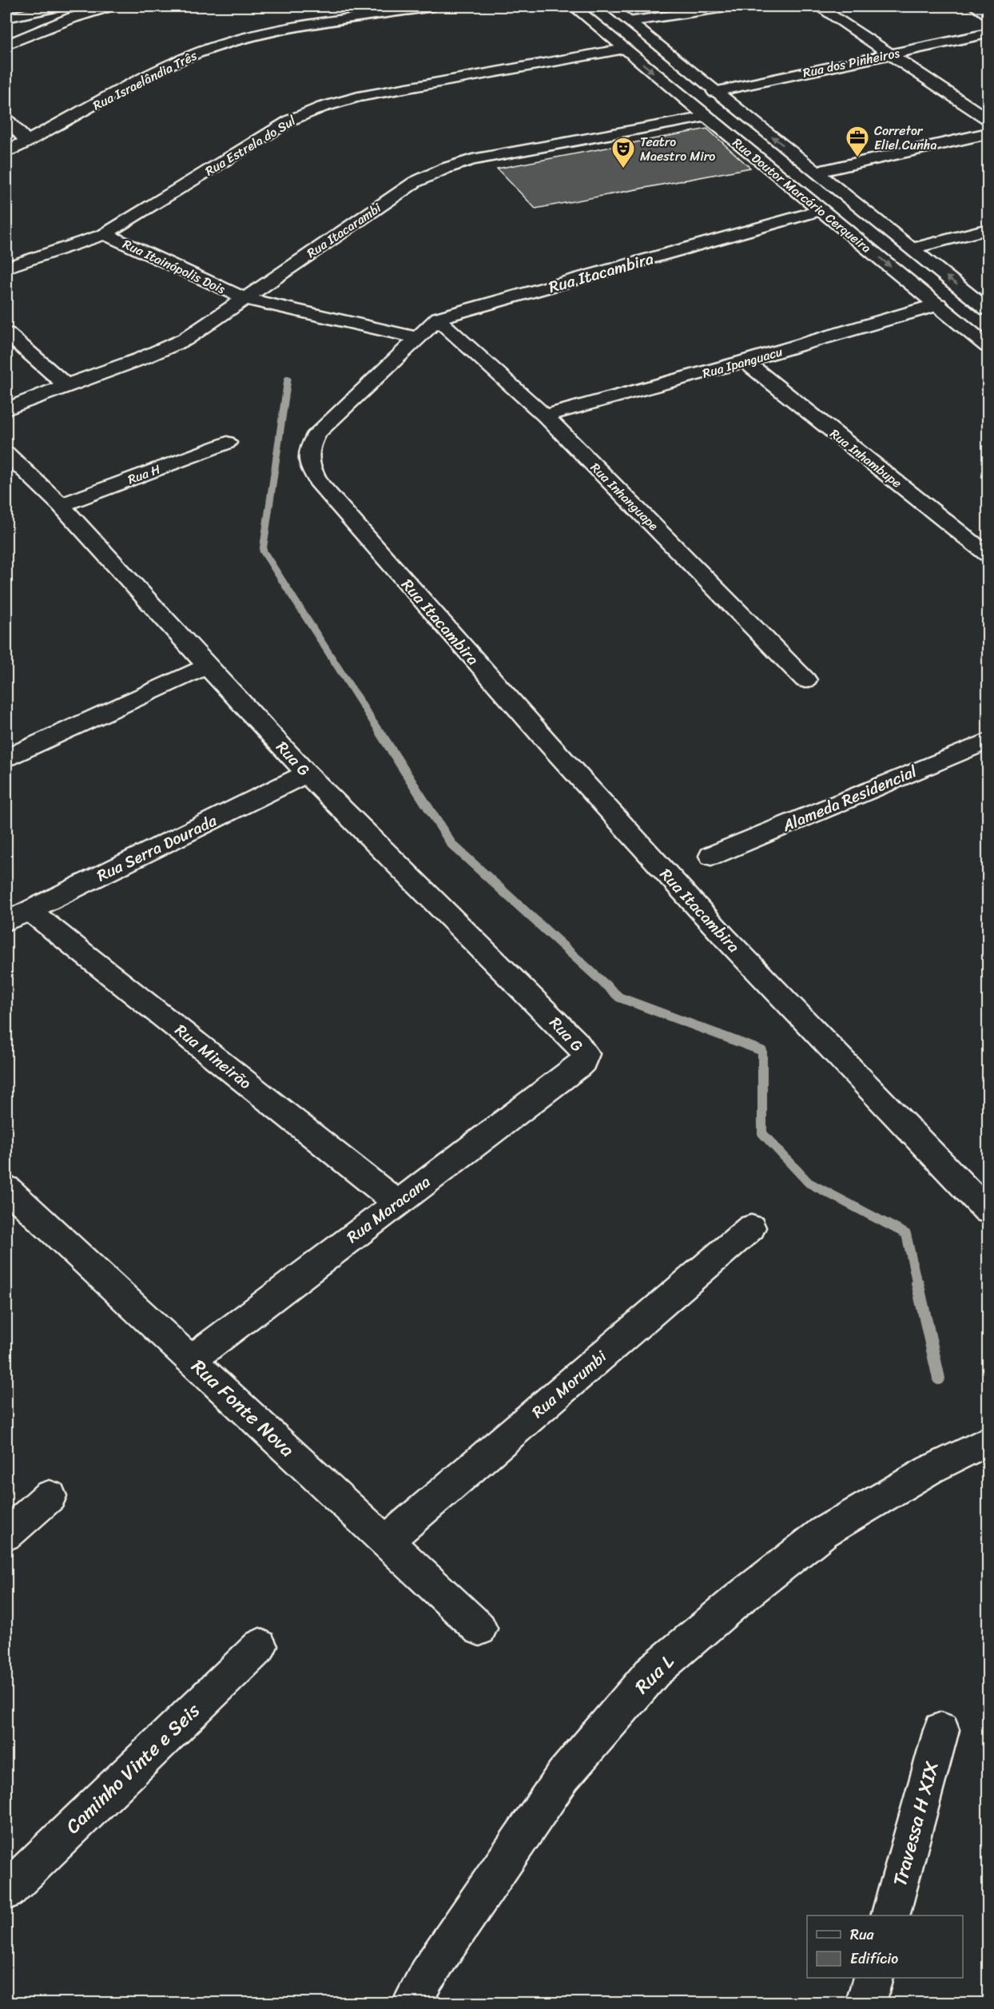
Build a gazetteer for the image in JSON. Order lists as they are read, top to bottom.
{
  "streets": {
    "street": [
      "Rua dos Pinheiros",
      "Rua Israelândia Três",
      "Rua Estrela do Sul",
      "Rua Doutor Marcário Cerqueira",
      "Rua Itacarambi",
      "Rua Itainópolis Dois",
      "Rua Itacambira",
      "Rua Ipanguacu",
      "Rua Inhambupe",
      "Rua H",
      "Rua Inhanguape",
      "Rua G",
      "Alameda Residencial",
      "Rua Serra Dourada",
      "Rua Mineirão",
      "Rua Maracana",
      "Rua Morumbi",
      "Rua Fonte Nova",
      "Rua L",
      "Caminho Vinte e Seis",
      "Travessa H XIX"
    ]
  },
  "crossings": [
    ["Rua dos Pinheiros", "Rua Doutor Marcário Cerqueira"],
    ["Rua Estrela do Sul", "Rua Doutor Marcário Cerqueira"],
    ["Rua Estrela do Sul", "Rua Itainópolis Dois"],
    ["Rua Doutor Marcário Cerqueira", "Rua Itacarambi"],
    ["Rua Doutor Marcário Cerqueira", "Rua Itacambira"],
    ["Rua Doutor Marcário Cerqueira", "Rua Ipanguacu"],
    ["Rua Itacarambi", "Rua Itainópolis Dois"],
    ["Rua Itainópolis Dois", "Rua Itacambira"],
    ["Rua Itacambira", "Rua Inhanguape"],
    ["Rua Ipanguacu", "Rua Inhambupe"],
    ["Rua Ipanguacu", "Rua Inhanguape"],
    ["Rua H", "Rua G"],
    ["Rua G", "Rua Serra Dourada"],
    ["Rua G", "Rua Maracana"],
    ["Rua Serra Dourada", "Rua Mineirão"],
    ["Rua Mineirão", "Rua Maracana"],
    ["Rua Maracana", "Rua Fonte Nova"],
    ["Rua Morumbi", "Rua Fonte Nova"]
  ],
  "places": {
    "office": ["Corretor Eliel Cunha"],
    "theatre": ["Teatro Maestro Miro"]
  },
  "legend": ["Rua", "Edifício"]
}
